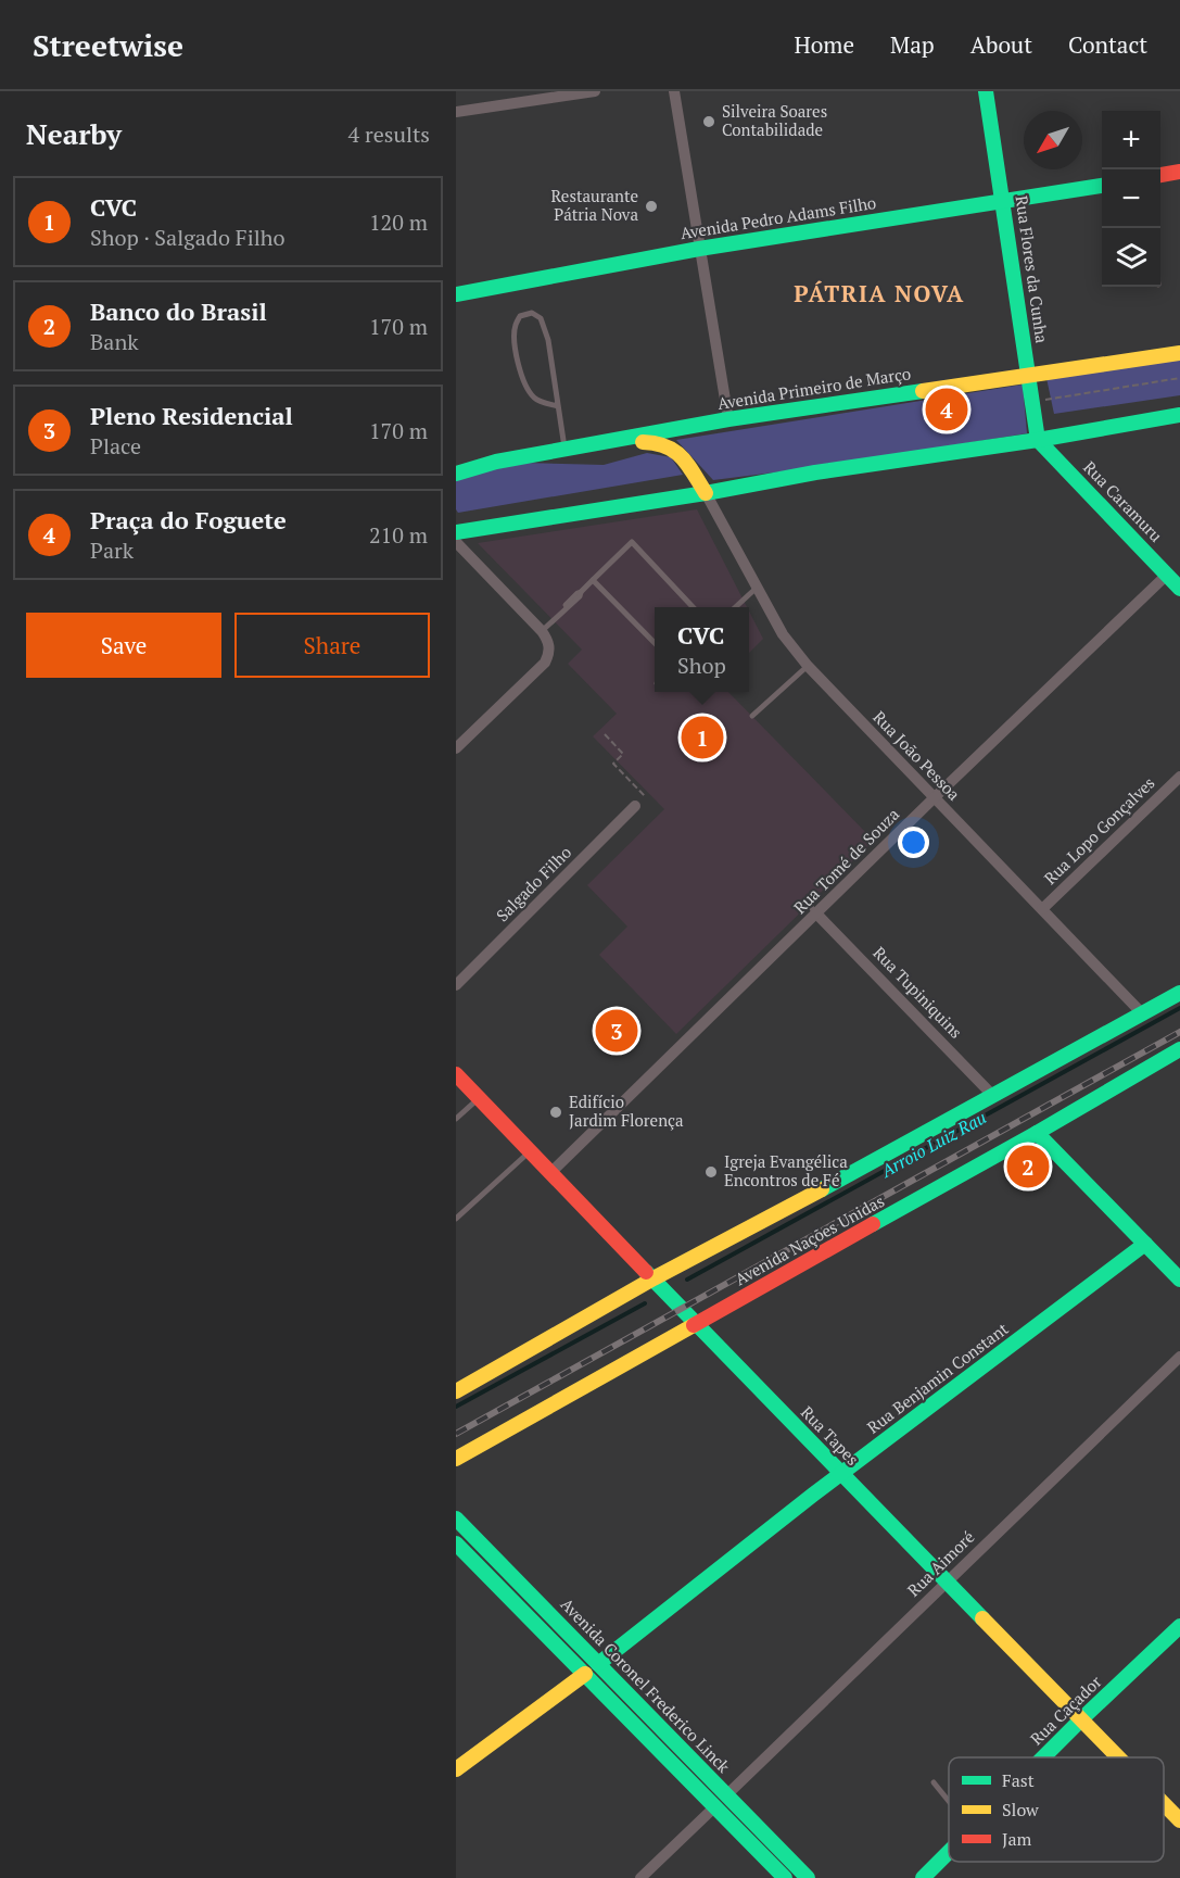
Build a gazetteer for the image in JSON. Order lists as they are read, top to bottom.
{
  "streets": {
    "main road": [
      "Avenida Pedro Adams Filho",
      "Rua Flores da Cunha",
      "Avenida Primeiro de Março",
      "Rua Caramuru",
      "Avenida Nações Unidas",
      "Rua Benjamin Constant",
      "Rua Tapes",
      "Avenida Coronel Frederico Linck",
      "Rua Caçador"
    ],
    "street": [
      "Rua João Pessoa",
      "Rua Lopo Gonçalves",
      "Rua Tomé de Souza",
      "Salgado Filho",
      "Rua Tupiniquins",
      "Rua Aimoré"
    ]
  },
  "crossings": [
    ["Avenida Pedro Adams Filho", "Rua Flores da Cunha"],
    ["Rua Flores da Cunha", "Avenida Primeiro de Março"],
    ["Rua Flores da Cunha", "Rua Caramuru"],
    ["Rua Caramuru", "Rua Tomé de Souza"],
    ["Rua João Pessoa", "Rua Lopo Gonçalves"],
    ["Rua João Pessoa", "Rua Tomé de Souza"],
    ["Rua Tomé de Souza", "Rua Tupiniquins"],
    ["Rua Tomé de Souza", "Rua Tapes"],
    ["Avenida Nações Unidas", "Rua Tapes"],
    ["Rua Benjamin Constant", "Rua Tapes"],
    ["Rua Benjamin Constant", "Avenida Coronel Frederico Linck"],
    ["Rua Tapes", "Rua Aimoré"],
    ["Rua Tapes", "Rua Caçador"],
    ["Rua Aimoré", "Avenida Coronel Frederico Linck"]
  ],
  "districts": ["PÁTRIA NOVA"],
  "water": ["Arroio Luiz Rau"],
  "places": [
    "Silveira Soares Contabilidade",
    "Restaurante Pátria Nova",
    "Edifício Jardim Florença",
    "Igreja Evangélica Encontros de Fé"
  ],
  "legend": ["Fast", "Slow", "Jam"],
  "north": "bottom left",
  "page": {
    "header": "Streetwise",
    "nav": [
      "Home",
      "Map",
      "About",
      "Contact"
    ],
    "heading": ["Nearby", "4 results"],
    "map_buttons": ["+", "−"],
    "list": [
      {
        "mark": "1",
        "name": "CVC",
        "note": "Shop · Salgado Filho",
        "value": "120 m"
      },
      {
        "mark": "2",
        "name": "Banco do Brasil",
        "note": "Bank",
        "value": "170 m"
      },
      {
        "mark": "3",
        "name": "Pleno Residencial",
        "note": "Place",
        "value": "170 m"
      },
      {
        "mark": "4",
        "name": "Praça do Foguete",
        "note": "Park",
        "value": "210 m"
      }
    ],
    "pins": [
      "4",
      "1",
      "3",
      "2"
    ],
    "buttons": ["Save", "Share"],
    "popup": ["CVC", "Shop"]
  }
}
